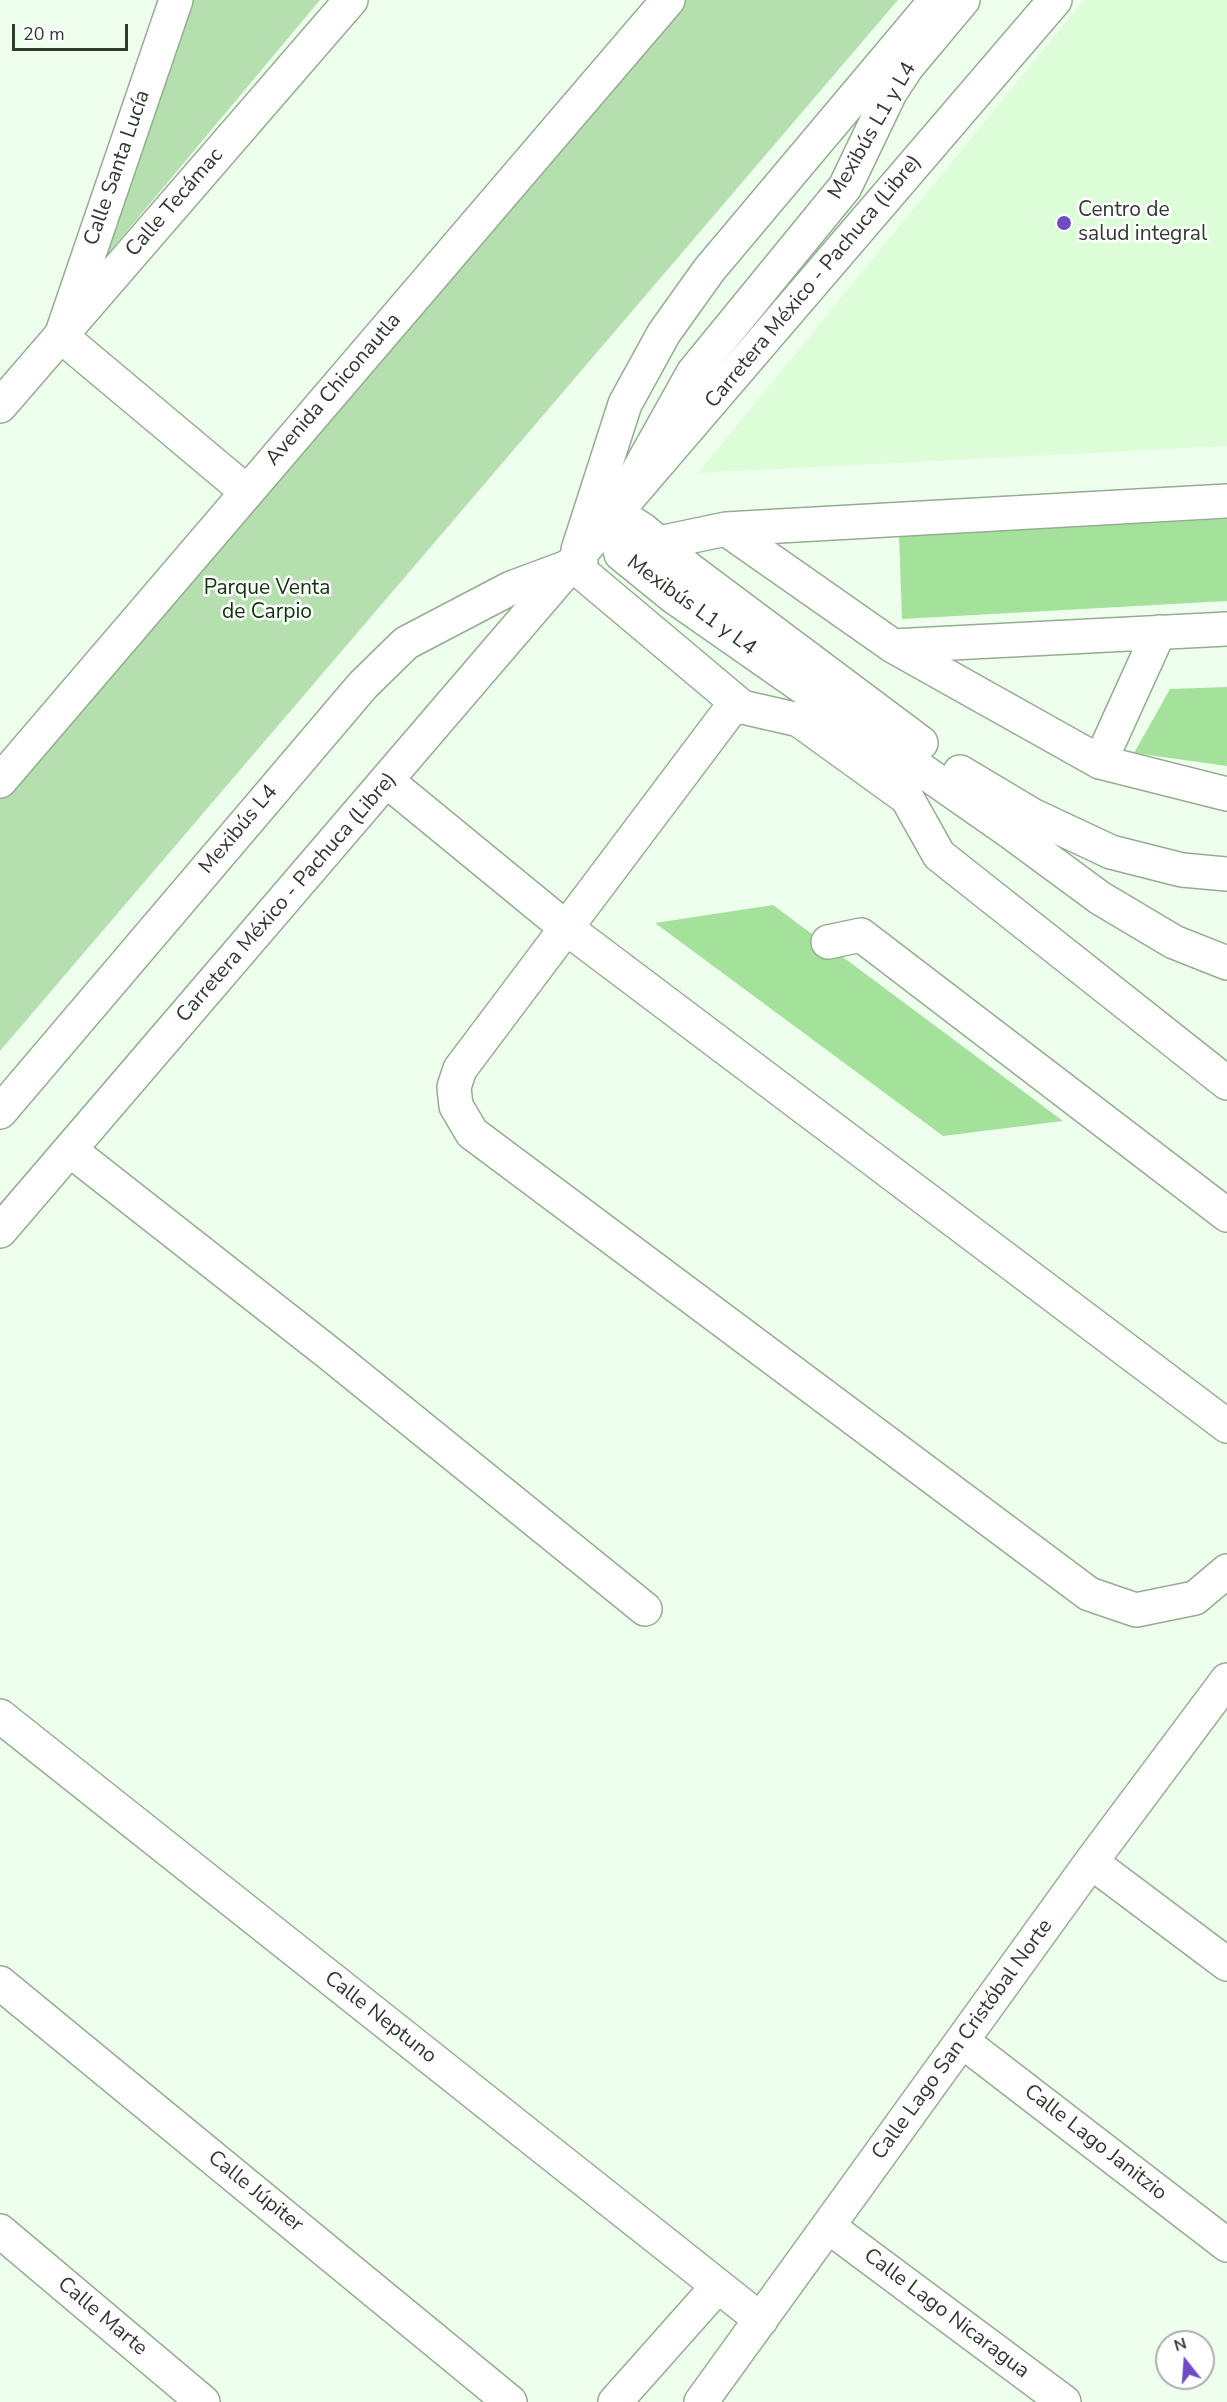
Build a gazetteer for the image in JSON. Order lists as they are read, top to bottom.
{
  "streets": {
    "street": [
      "Mexibús L1 y L4",
      "Calle Santa Lucía",
      "Calle Tecámac",
      "Carretera México - Pachuca (Libre)",
      "Avenida Chiconautla",
      "Mexibús L4",
      "Calle Neptuno",
      "Calle Lago San Cristóbal Norte",
      "Calle Lago Janitzio",
      "Calle Júpiter",
      "Calle Lago Nicaragua",
      "Calle Marte"
    ]
  },
  "crossings": [
    ["Mexibús L1 y L4", "Carretera México - Pachuca (Libre)"],
    ["Mexibús L1 y L4", "Mexibús L4"],
    ["Calle Santa Lucía", "Calle Tecámac"],
    ["Carretera México - Pachuca (Libre)", "Mexibús L4"],
    ["Calle Neptuno", "Calle Lago San Cristóbal Norte"],
    ["Calle Lago San Cristóbal Norte", "Calle Lago Janitzio"],
    ["Calle Lago San Cristóbal Norte", "Calle Lago Nicaragua"]
  ],
  "parks": ["Parque Venta de Carpio"],
  "places": ["Centro de salud integral"],
  "scale_bar": "20 m",
  "north": "top"
}
